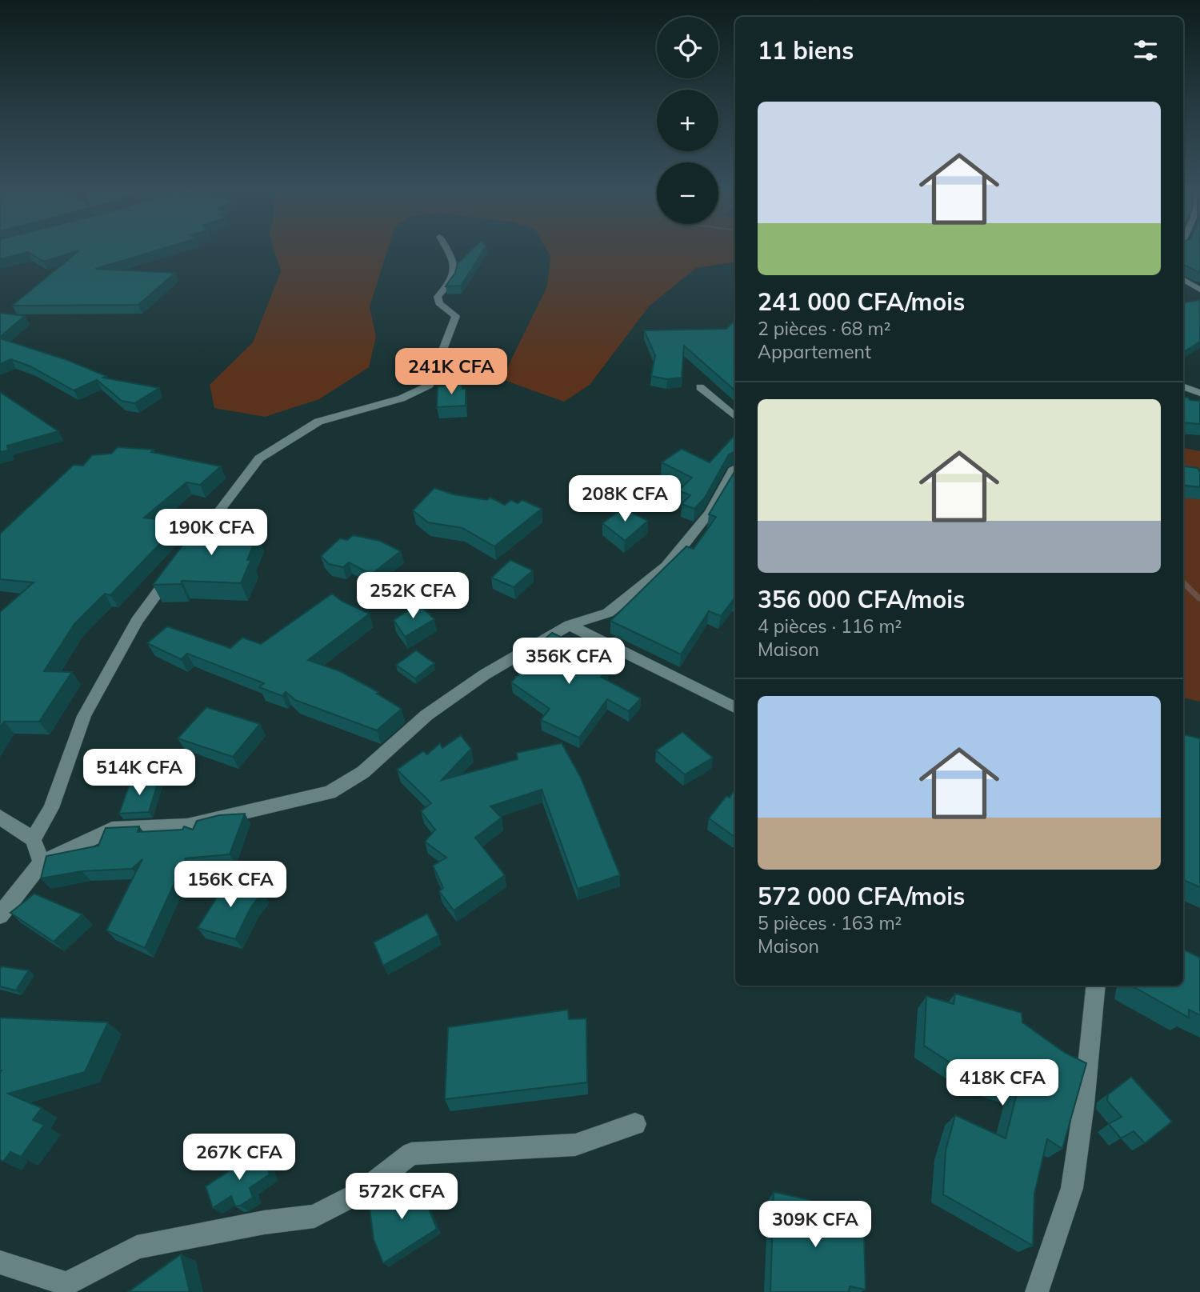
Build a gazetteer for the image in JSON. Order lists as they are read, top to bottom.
{
  "page": {
    "map_buttons": ["+", "−"],
    "heading": "11 biens",
    "list": [
      {
        "name": "241 000 CFA/mois",
        "note": "2 pièces · 68 m² · Appartement"
      },
      {
        "name": "356 000 CFA/mois",
        "note": "4 pièces · 116 m² · Maison"
      },
      {
        "name": "572 000 CFA/mois",
        "note": "5 pièces · 163 m² · Maison"
      }
    ],
    "price": [
      "241K CFA",
      "208K CFA",
      "190K CFA",
      "252K CFA",
      "356K CFA",
      "514K CFA",
      "156K CFA",
      "418K CFA",
      "267K CFA",
      "572K CFA",
      "309K CFA"
    ]
  }
}
